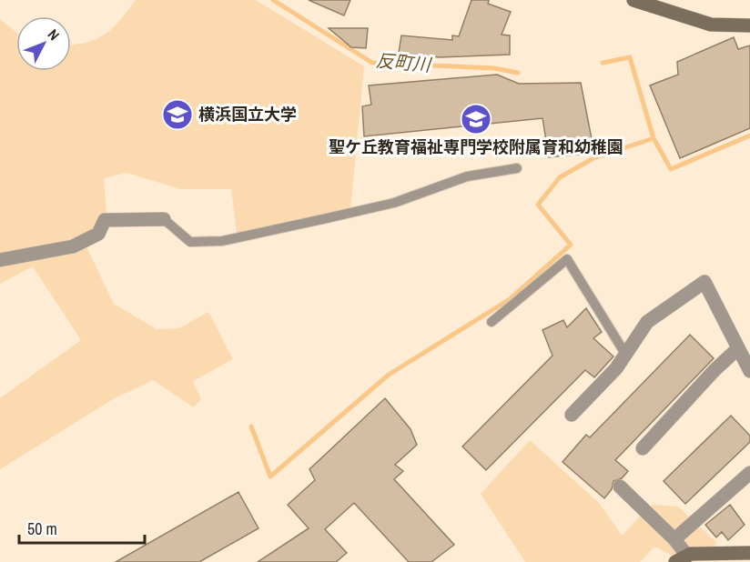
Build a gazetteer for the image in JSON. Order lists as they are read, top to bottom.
{
  "water": ["反町川"],
  "places": {
    "school or university": ["横浜国立大学", "聖ケ丘教育福祉専門学校附属育和幼稚園"]
  },
  "scale_bar": "50 m",
  "north": "top right"
}
